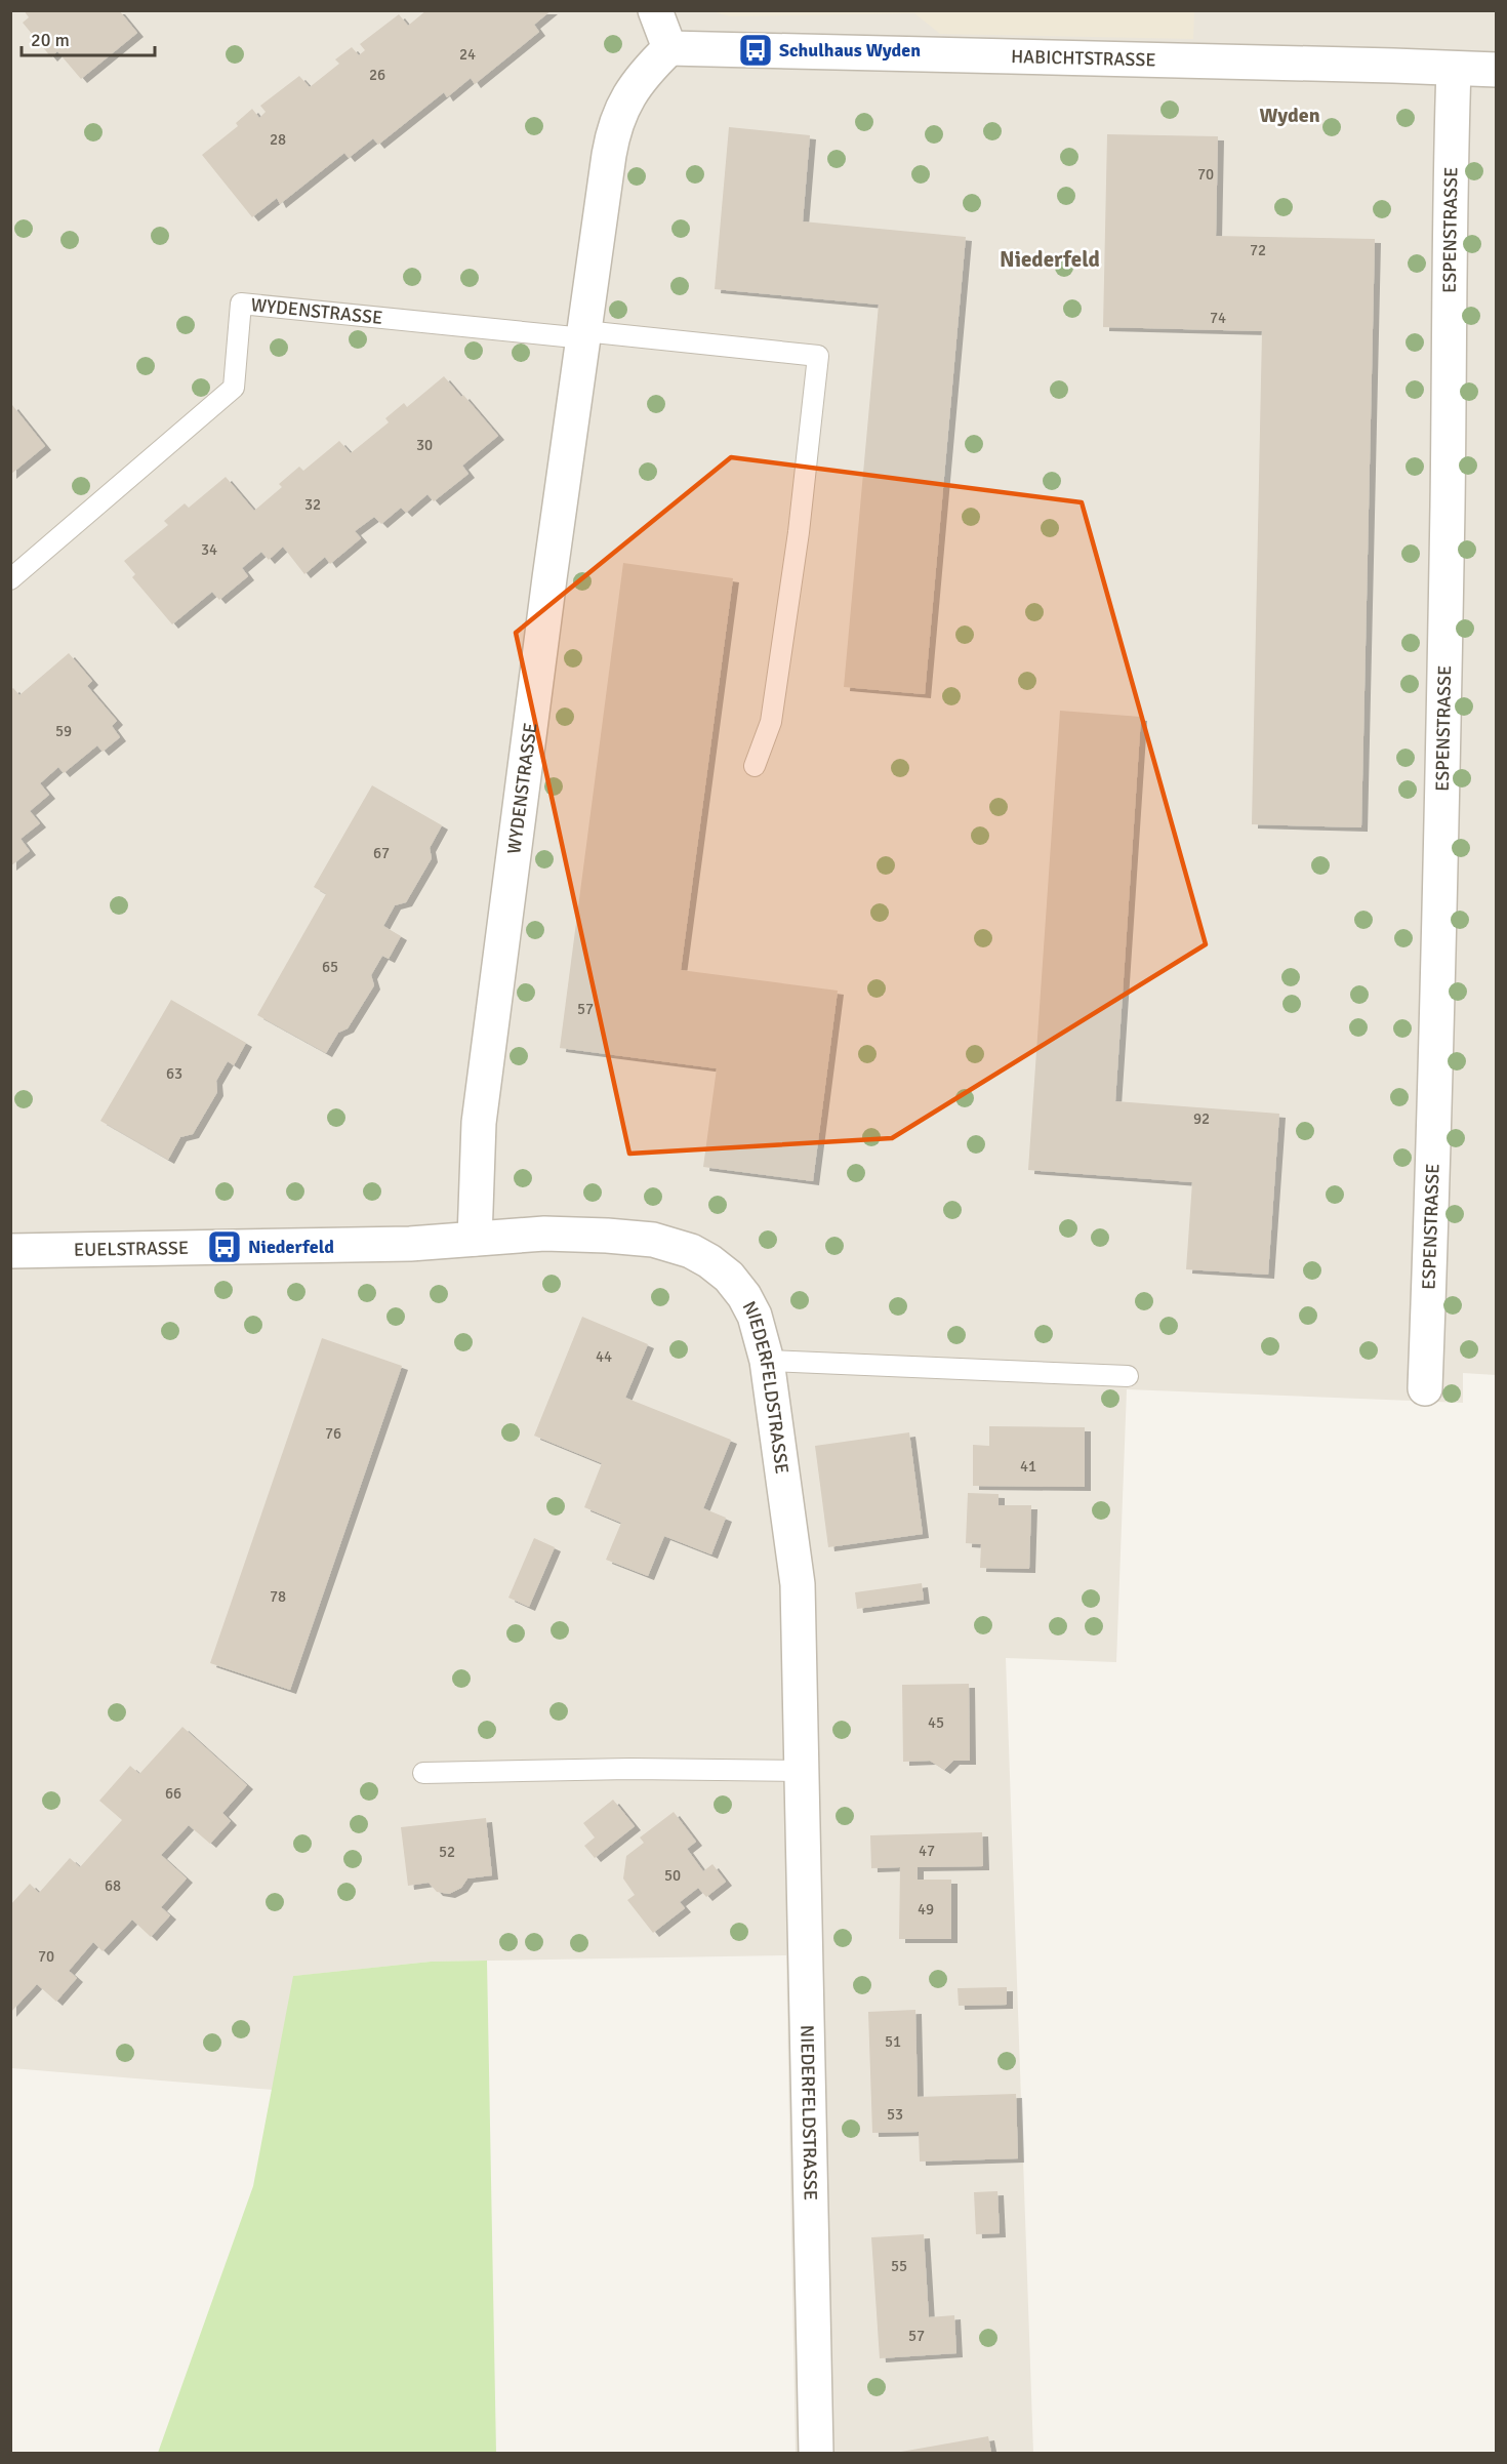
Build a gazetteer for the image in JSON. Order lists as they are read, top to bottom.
{
  "streets": {
    "street": [
      "HABICHTSTRASSE",
      "ESPENSTRASSE",
      "WYDENSTRASSE",
      "EUELSTRASSE",
      "NIEDERFELDSTRASSE"
    ]
  },
  "crossings": [
    ["HABICHTSTRASSE", "ESPENSTRASSE"],
    ["HABICHTSTRASSE", "WYDENSTRASSE"],
    ["WYDENSTRASSE", "EUELSTRASSE"],
    ["WYDENSTRASSE", "NIEDERFELDSTRASSE"],
    ["EUELSTRASSE", "NIEDERFELDSTRASSE"]
  ],
  "districts": ["Wyden", "Niederfeld"],
  "places": {
    "bus stop": ["Schulhaus Wyden", "Niederfeld"]
  },
  "house_numbers": [
    "24",
    "26",
    "28",
    "70",
    "72",
    "74",
    "30",
    "32",
    "34",
    "59",
    "67",
    "65",
    "57",
    "63",
    "92",
    "44",
    "76",
    "41",
    "78",
    "45",
    "66",
    "47",
    "52",
    "50",
    "68",
    "49",
    "70",
    "51",
    "53",
    "55",
    "57"
  ],
  "scale_bar": "20 m"
}
